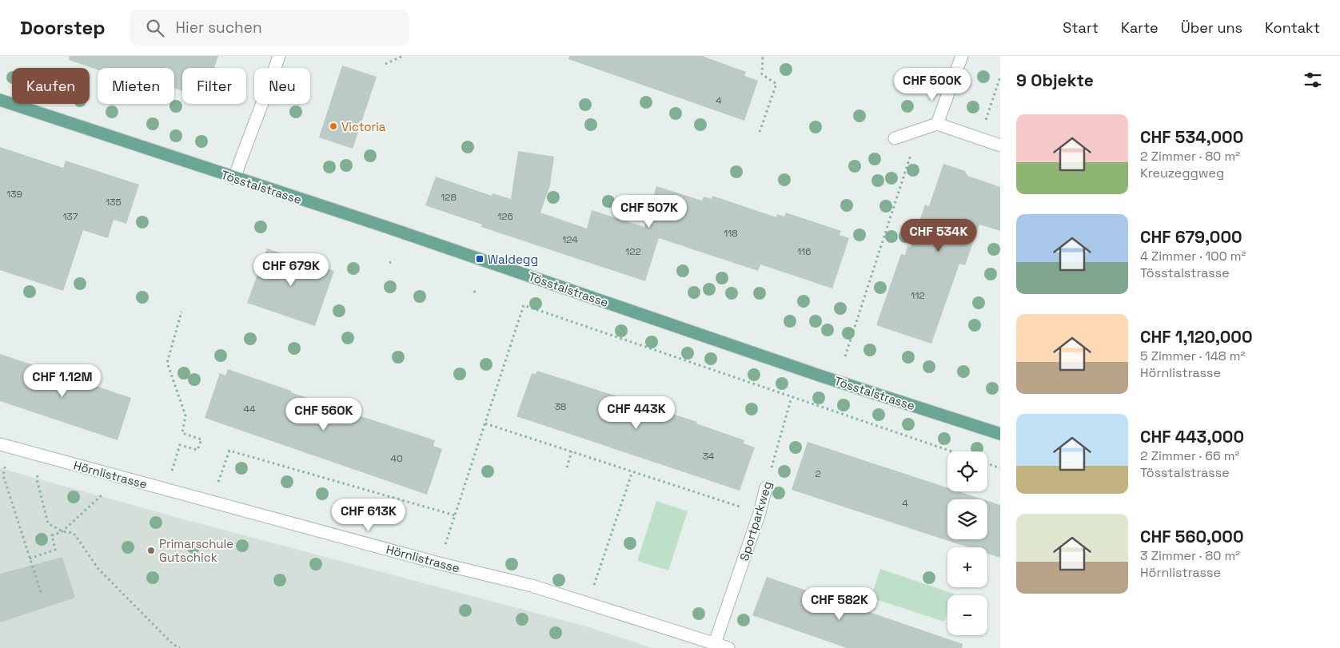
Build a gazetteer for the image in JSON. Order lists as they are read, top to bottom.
{
  "streets": {
    "main road": ["Tösstalstrasse"],
    "street": ["Hörnlistrasse", "Sportparkweg"]
  },
  "crossings": [
    ["Hörnlistrasse", "Sportparkweg"]
  ],
  "places": {
    "other": ["Victoria", "Primarschule Gutschick"],
    "transit": ["Waldegg"]
  },
  "house_numbers": [
    "4",
    "139",
    "128",
    "135",
    "137",
    "126",
    "118",
    "124",
    "122",
    "116",
    "112",
    "38",
    "44",
    "34",
    "40",
    "2",
    "4"
  ],
  "page": {
    "header": "Doorstep",
    "search": "Hier suchen",
    "nav": [
      "Start",
      "Karte",
      "Über uns",
      "Kontakt"
    ],
    "heading": "9 Objekte",
    "price": [
      "CHF 500K",
      "CHF 507K",
      "CHF 534K",
      "CHF 679K",
      "CHF 1.12M",
      "CHF 443K",
      "CHF 560K",
      "CHF 613K",
      "CHF 582K"
    ],
    "chip": [
      "Kaufen",
      "Mieten",
      "Filter",
      "Neu"
    ],
    "list": [
      {
        "name": "CHF 534,000",
        "note": "2 Zimmer · 80 m² · Kreuzeggweg"
      },
      {
        "name": "CHF 679,000",
        "note": "4 Zimmer · 100 m² · Tösstalstrasse"
      },
      {
        "name": "CHF 1,120,000",
        "note": "5 Zimmer · 148 m² · Hörnlistrasse"
      },
      {
        "name": "CHF 443,000",
        "note": "2 Zimmer · 66 m² · Tösstalstrasse"
      },
      {
        "name": "CHF 560,000",
        "note": "3 Zimmer · 80 m² · Hörnlistrasse"
      }
    ],
    "map_buttons": ["+", "−"]
  }
}
